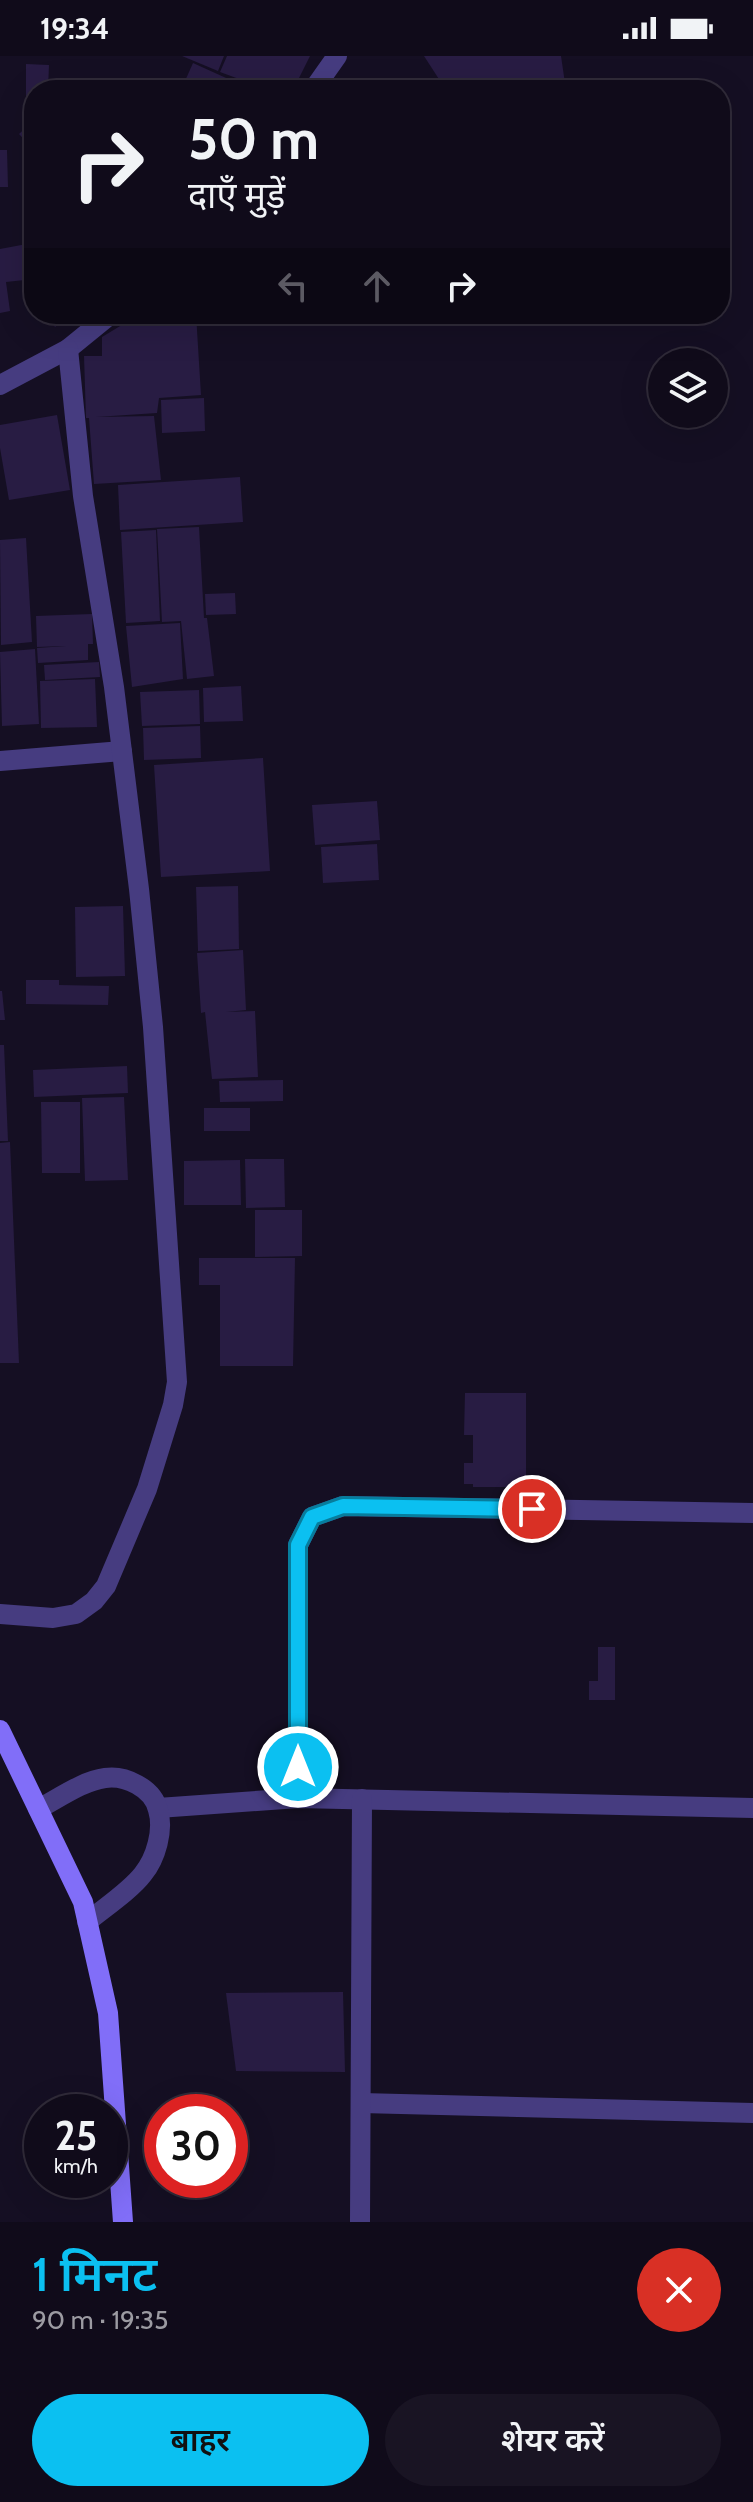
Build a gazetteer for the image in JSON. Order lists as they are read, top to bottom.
{
  "page": {
    "status": "19:34",
    "turn": ["50 m", "दाएँ मुड़ें"],
    "speed": "25 km/h",
    "limit": "30",
    "heading": ["1 मिनट", "90 m · 19:35"],
    "buttons": ["बाहर", "शेयर करें"]
  }
}
